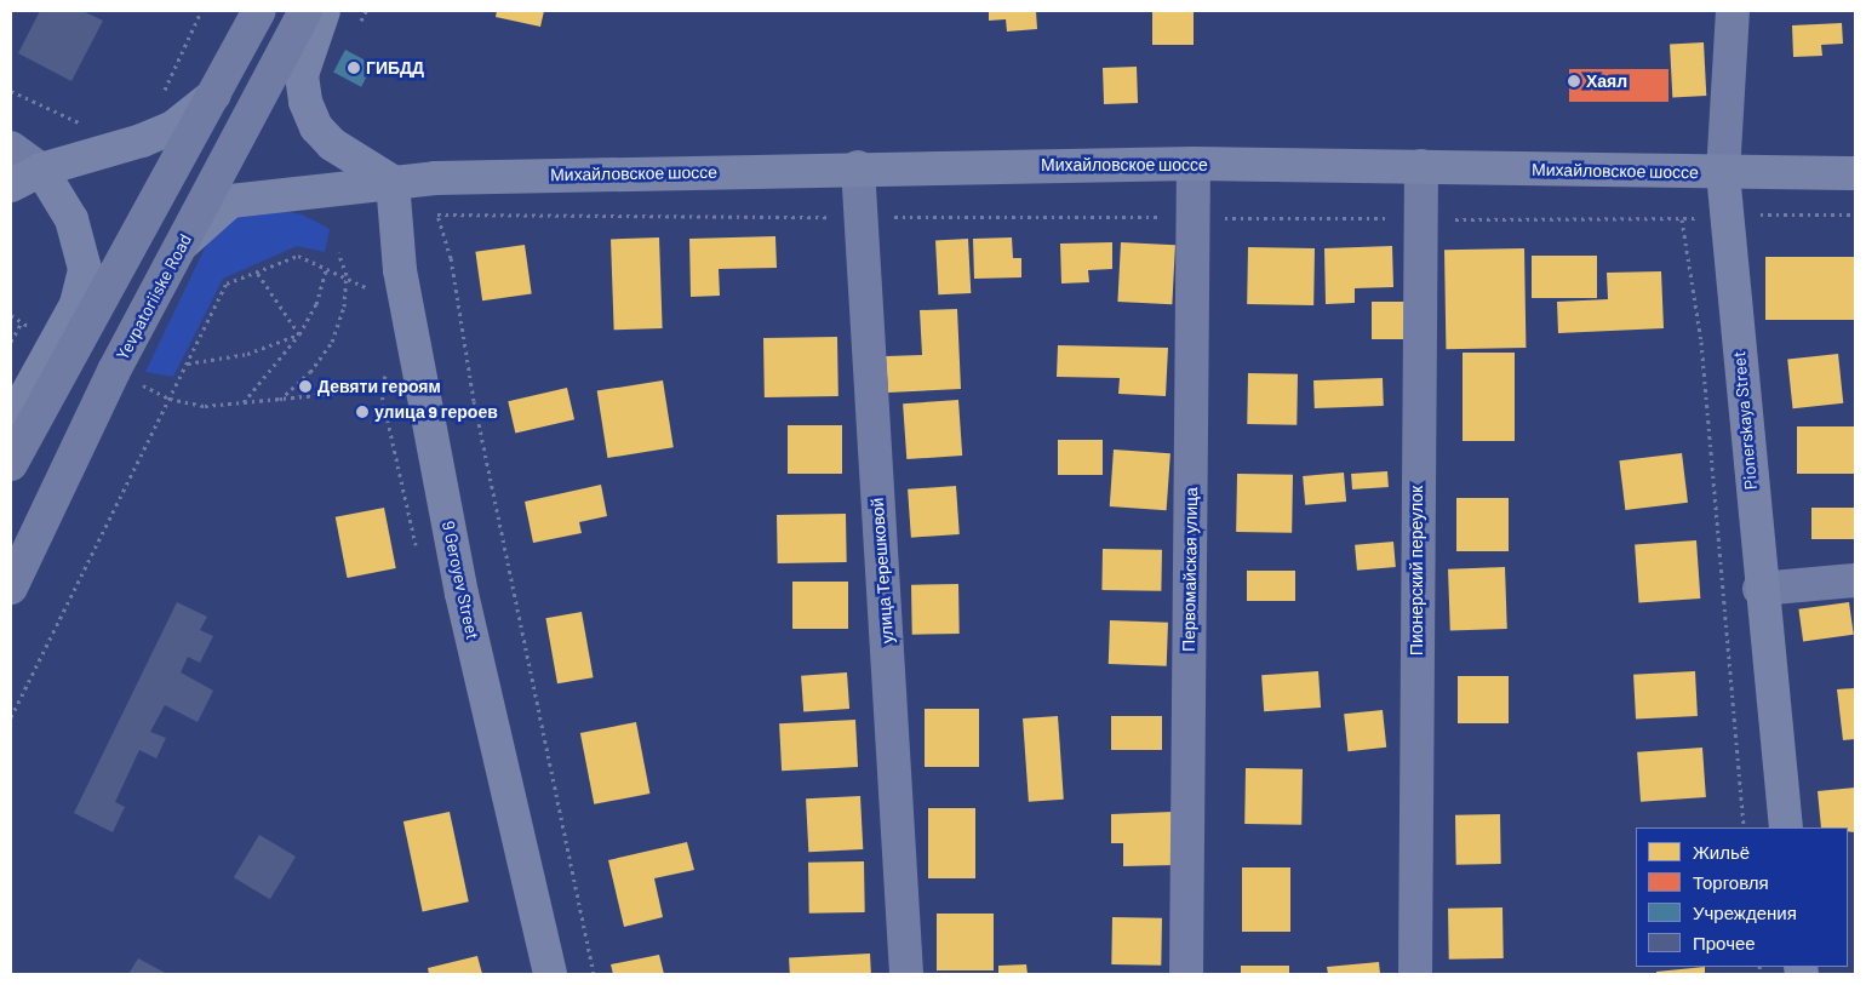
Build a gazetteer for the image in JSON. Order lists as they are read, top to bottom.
{
  "streets": {
    "main road": [
      "Михайловское шоссе",
      "Yevpatoriiske Road",
      "Pionerskaya Street",
      "9 Geroyev Street"
    ],
    "street": ["Первомайская улица", "улица Терешковой", "Пионерский переулок"]
  },
  "crossings": [
    ["Михайловское шоссе", "Yevpatoriiske Road"],
    ["Михайловское шоссе", "Pionerskaya Street"],
    ["Михайловское шоссе", "Первомайская улица"],
    ["Михайловское шоссе", "улица Терешковой"],
    ["Михайловское шоссе", "Пионерский переулок"],
    ["Михайловское шоссе", "9 Geroyev Street"]
  ],
  "places": [
    "ГИБДД",
    "Хаял",
    "Девяти героям",
    "улица 9 героев"
  ],
  "legend": [
    "Жильё",
    "Торговля",
    "Учреждения",
    "Прочее"
  ]
}
